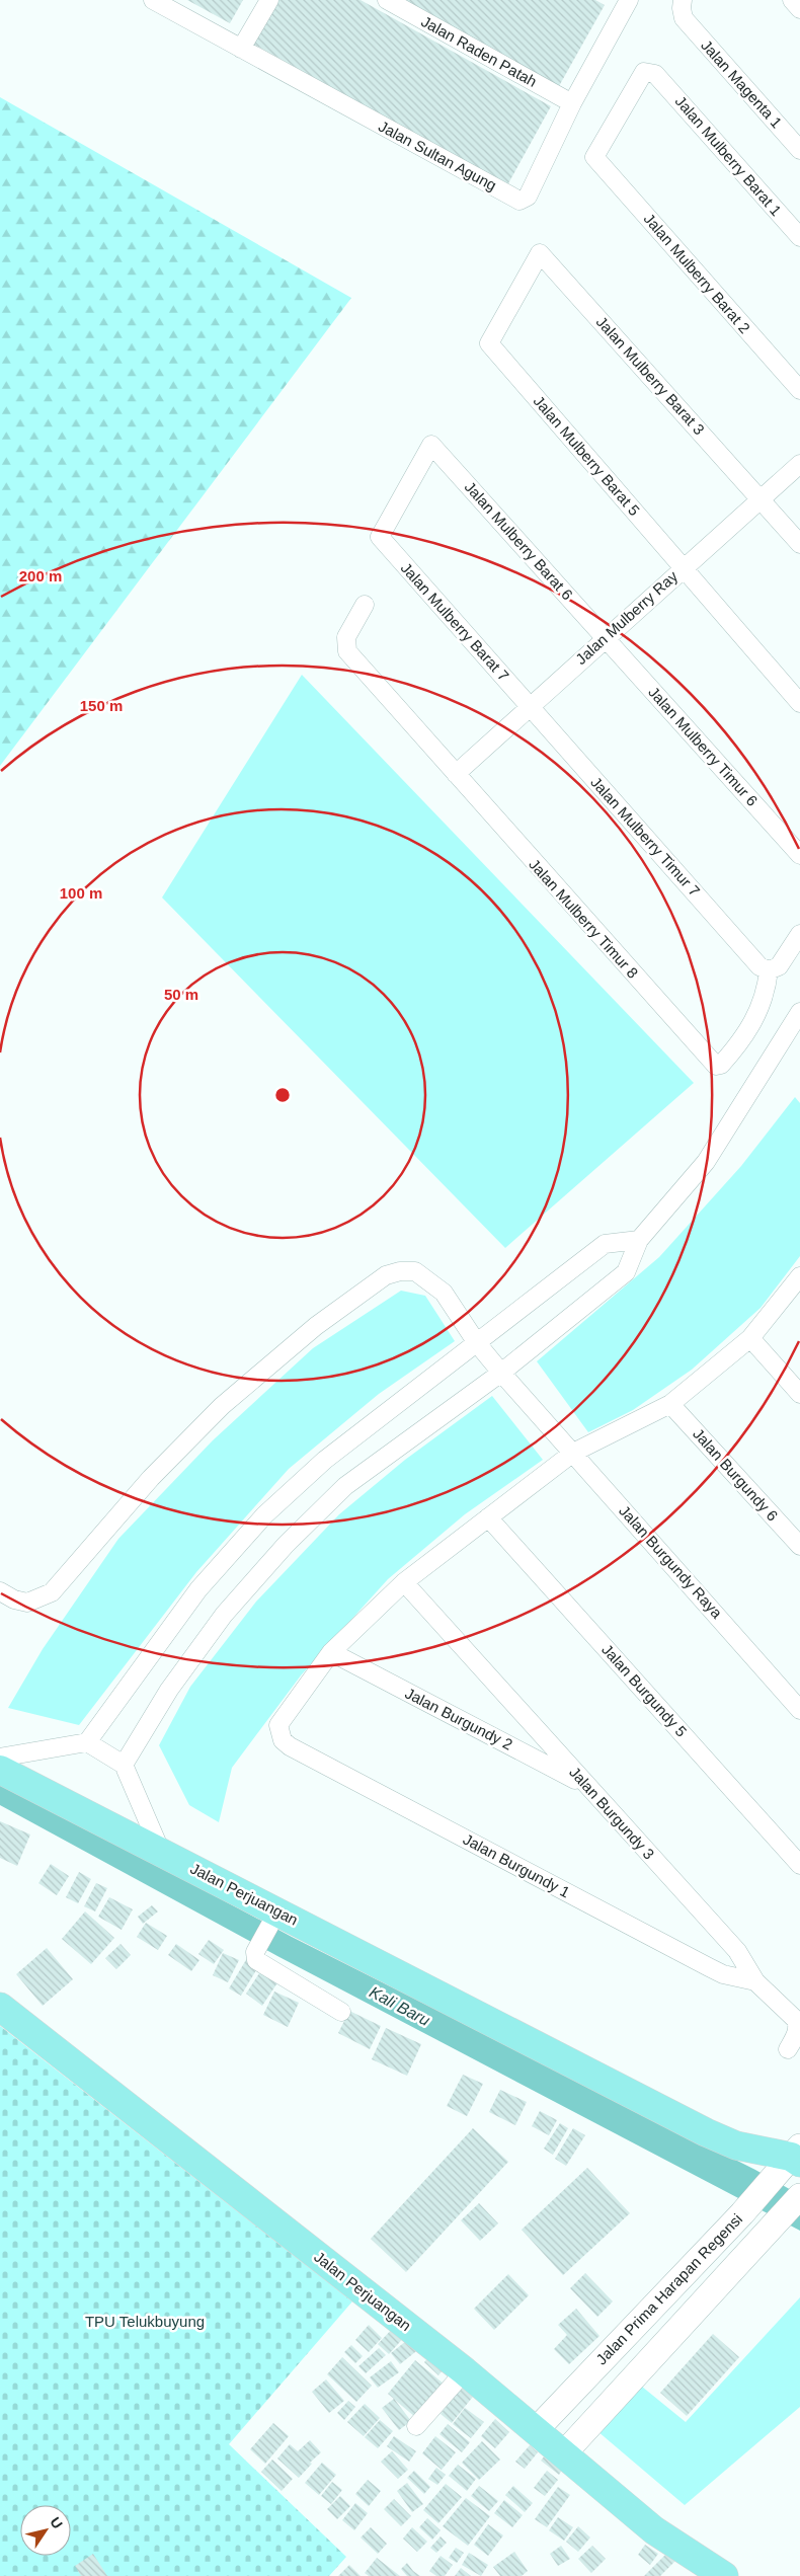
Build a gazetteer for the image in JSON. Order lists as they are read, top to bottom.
{
  "streets": {
    "main road": ["Jalan Perjuangan"],
    "street": [
      "Jalan Raden Patah",
      "Jalan Magenta 1",
      "Jalan Sultan Agung",
      "Jalan Mulberry Barat 1",
      "Jalan Mulberry Barat 2",
      "Jalan Mulberry Barat 3",
      "Jalan Mulberry Barat 5",
      "Jalan Mulberry Barat 6",
      "Jalan Mulberry Ray",
      "Jalan Mulberry Barat 7",
      "Jalan Mulberry Timur 6",
      "Jalan Mulberry Timur 7",
      "Jalan Mulberry Timur 8",
      "Jalan Burgundy 6",
      "Jalan Burgundy Raya",
      "Jalan Burgundy 5",
      "Jalan Burgundy 2",
      "Jalan Burgundy 3",
      "Jalan Burgundy 1",
      "Jalan Prima Harapan Regensi"
    ]
  },
  "crossings": [
    ["Jalan Raden Patah", "Jalan Sultan Agung"],
    ["Jalan Mulberry Barat 1", "Jalan Mulberry Barat 2"],
    ["Jalan Mulberry Barat 3", "Jalan Mulberry Barat 5"],
    ["Jalan Mulberry Barat 3", "Jalan Mulberry Ray"],
    ["Jalan Mulberry Barat 5", "Jalan Mulberry Ray"],
    ["Jalan Mulberry Barat 6", "Jalan Mulberry Ray"],
    ["Jalan Mulberry Barat 6", "Jalan Mulberry Barat 7"],
    ["Jalan Mulberry Barat 6", "Jalan Mulberry Timur 6"],
    ["Jalan Mulberry Ray", "Jalan Mulberry Barat 7"],
    ["Jalan Mulberry Ray", "Jalan Mulberry Timur 6"],
    ["Jalan Mulberry Ray", "Jalan Mulberry Timur 7"],
    ["Jalan Mulberry Ray", "Jalan Mulberry Timur 8"],
    ["Jalan Mulberry Barat 7", "Jalan Mulberry Timur 7"],
    ["Jalan Mulberry Timur 7", "Jalan Mulberry Timur 8"],
    ["Jalan Burgundy 2", "Jalan Burgundy 3"],
    ["Jalan Burgundy 2", "Jalan Burgundy 1"],
    ["Jalan Burgundy 3", "Jalan Burgundy 1"],
    ["Jalan Perjuangan", "Jalan Prima Harapan Regensi"]
  ],
  "water": ["Kali Baru"],
  "parks": ["TPU Telukbuyung"],
  "north": "top right",
  "rings": [
    "200 m",
    "150 m",
    "100 m",
    "50 m"
  ]
}
